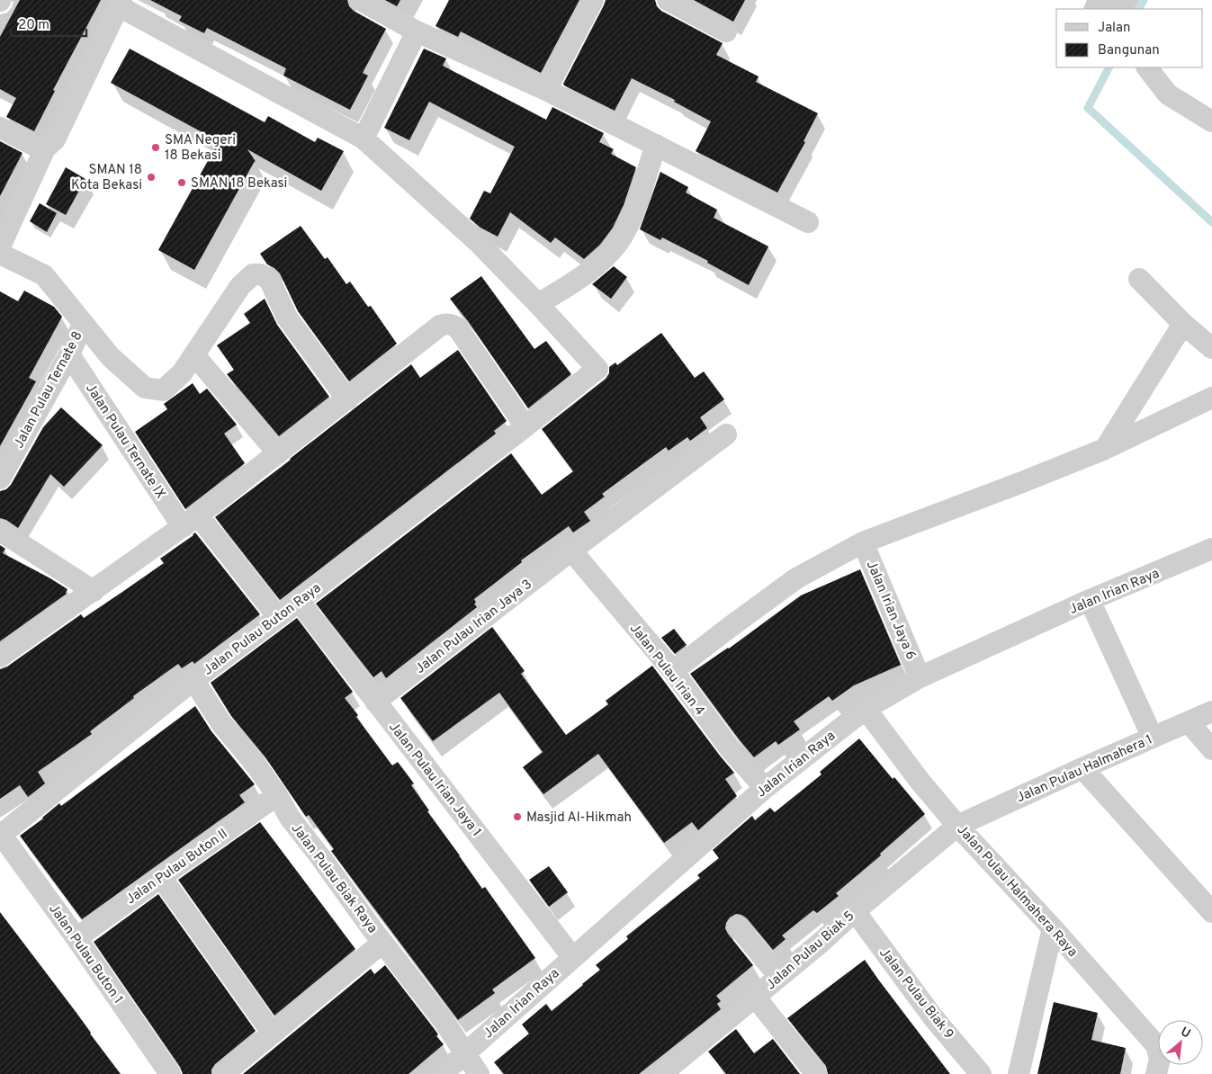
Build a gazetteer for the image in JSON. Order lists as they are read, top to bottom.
{
  "streets": {
    "street": [
      "Jalan Pulau Ternate 8",
      "Jalan Pulau Ternate IX",
      "Jalan Irian Raya",
      "Jalan Irian Jaya 6",
      "Jalan Pulau Irian Jaya 3",
      "Jalan Pulau Buton Raya",
      "Jalan Pulau Irian 4",
      "Jalan Pulau Halmahera 1",
      "Jalan Pulau Irian Jaya 1",
      "Jalan Pulau Buton ll",
      "Jalan Pulau Biak Raya",
      "Jalan Pulau Halmahera Raya",
      "Jalan Pulau Biak 5",
      "Jalan Pulau Buton 1",
      "Jalan Pulau Biak 9"
    ]
  },
  "crossings": [
    ["Jalan Pulau Ternate 8", "Jalan Pulau Ternate IX"],
    ["Jalan Pulau Ternate IX", "Jalan Pulau Buton Raya"],
    ["Jalan Irian Raya", "Jalan Irian Jaya 6"],
    ["Jalan Irian Raya", "Jalan Pulau Irian 4"],
    ["Jalan Irian Raya", "Jalan Pulau Irian Jaya 1"],
    ["Jalan Irian Raya", "Jalan Pulau Biak Raya"],
    ["Jalan Irian Raya", "Jalan Pulau Halmahera Raya"],
    ["Jalan Pulau Irian Jaya 3", "Jalan Pulau Irian 4"],
    ["Jalan Pulau Irian Jaya 3", "Jalan Pulau Irian Jaya 1"],
    ["Jalan Pulau Buton Raya", "Jalan Pulau Irian Jaya 1"],
    ["Jalan Pulau Buton Raya", "Jalan Pulau Biak Raya"],
    ["Jalan Pulau Buton Raya", "Jalan Pulau Buton 1"],
    ["Jalan Pulau Halmahera 1", "Jalan Pulau Halmahera Raya"],
    ["Jalan Pulau Halmahera 1", "Jalan Pulau Biak 5"],
    ["Jalan Pulau Buton ll", "Jalan Pulau Biak Raya"],
    ["Jalan Pulau Buton ll", "Jalan Pulau Buton 1"],
    ["Jalan Pulau Halmahera Raya", "Jalan Pulau Biak 5"],
    ["Jalan Pulau Biak 5", "Jalan Pulau Biak 9"]
  ],
  "places": [
    "SMA Negeri 18 Bekasi",
    "SMAN 18 Kota Bekasi",
    "SMAN 18 Bekasi",
    "Masjid Al-Hikmah"
  ],
  "legend": ["Jalan", "Bangunan"],
  "scale_bar": "20 m",
  "north": "top right"
}
